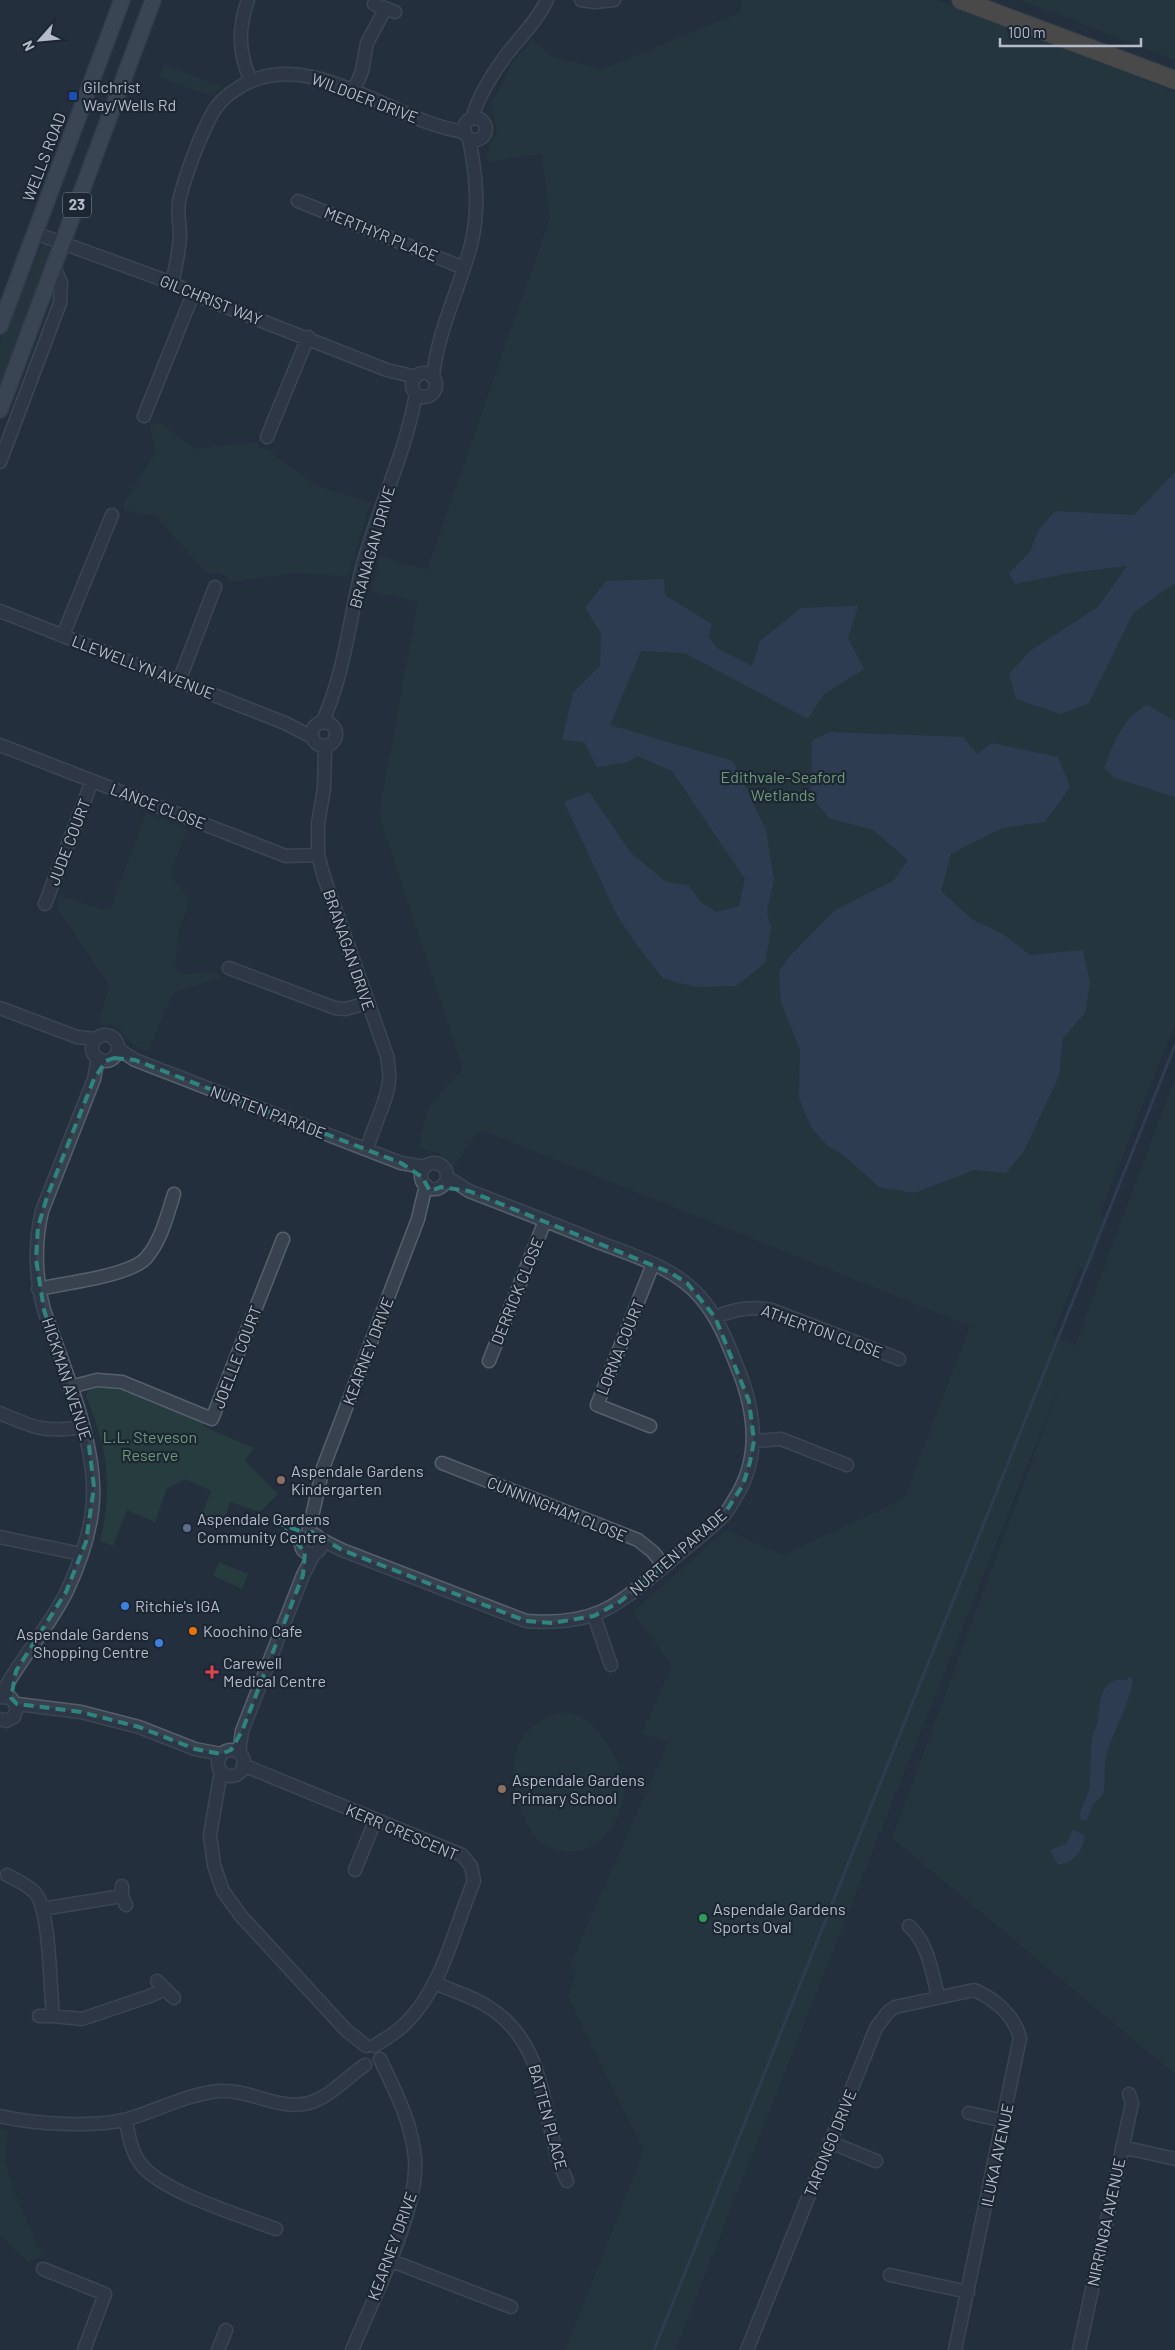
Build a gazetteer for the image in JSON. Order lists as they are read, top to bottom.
{
  "streets": {
    "main road": ["WELLS ROAD", "23"],
    "street": [
      "WILDOER DRIVE",
      "MERTHYR PLACE",
      "GILCHRIST WAY",
      "BRANAGAN DRIVE",
      "LLEWELLYN AVENUE",
      "LANCE CLOSE",
      "JUDE COURT",
      "NURTEN PARADE",
      "DERRICK CLOSE",
      "ATHERTON CLOSE",
      "LORNA COURT",
      "KEARNEY DRIVE",
      "JOELLE COURT",
      "HICKMAN AVENUE",
      "CUNNINGHAM CLOSE",
      "KERR CRESCENT",
      "BATTEN PLACE",
      "TARONGO DRIVE",
      "ILUKA AVENUE",
      "NIRRINGA AVENUE"
    ]
  },
  "crossings": [
    ["WILDOER DRIVE", "GILCHRIST WAY"],
    ["WILDOER DRIVE", "BRANAGAN DRIVE"],
    ["WELLS ROAD", "GILCHRIST WAY"],
    ["23", "GILCHRIST WAY"],
    ["MERTHYR PLACE", "BRANAGAN DRIVE"],
    ["GILCHRIST WAY", "BRANAGAN DRIVE"],
    ["BRANAGAN DRIVE", "LLEWELLYN AVENUE"],
    ["BRANAGAN DRIVE", "LANCE CLOSE"],
    ["BRANAGAN DRIVE", "NURTEN PARADE"],
    ["LANCE CLOSE", "JUDE COURT"],
    ["NURTEN PARADE", "DERRICK CLOSE"],
    ["NURTEN PARADE", "ATHERTON CLOSE"],
    ["NURTEN PARADE", "LORNA COURT"],
    ["NURTEN PARADE", "KEARNEY DRIVE"],
    ["NURTEN PARADE", "HICKMAN AVENUE"],
    ["NURTEN PARADE", "CUNNINGHAM CLOSE"],
    ["KEARNEY DRIVE", "KERR CRESCENT"],
    ["JOELLE COURT", "HICKMAN AVENUE"],
    ["HICKMAN AVENUE", "KERR CRESCENT"],
    ["KERR CRESCENT", "BATTEN PLACE"],
    ["TARONGO DRIVE", "ILUKA AVENUE"]
  ],
  "parks": ["Edithvale-Seaford Wetlands", "L.L. Steveson Reserve"],
  "places": {
    "transit": ["Gilchrist Way/Wells Rd"],
    "other": [
      "Aspendale Gardens Kindergarten",
      "Aspendale Gardens Community Centre",
      "Ritchie's IGA",
      "Koochino Cafe",
      "Aspendale Gardens Shopping Centre",
      "Aspendale Gardens Primary School",
      "Aspendale Gardens Sports Oval"
    ],
    "health": ["Carewell Medical Centre"]
  },
  "scale_bar": "100 m",
  "north": "bottom left"
}
